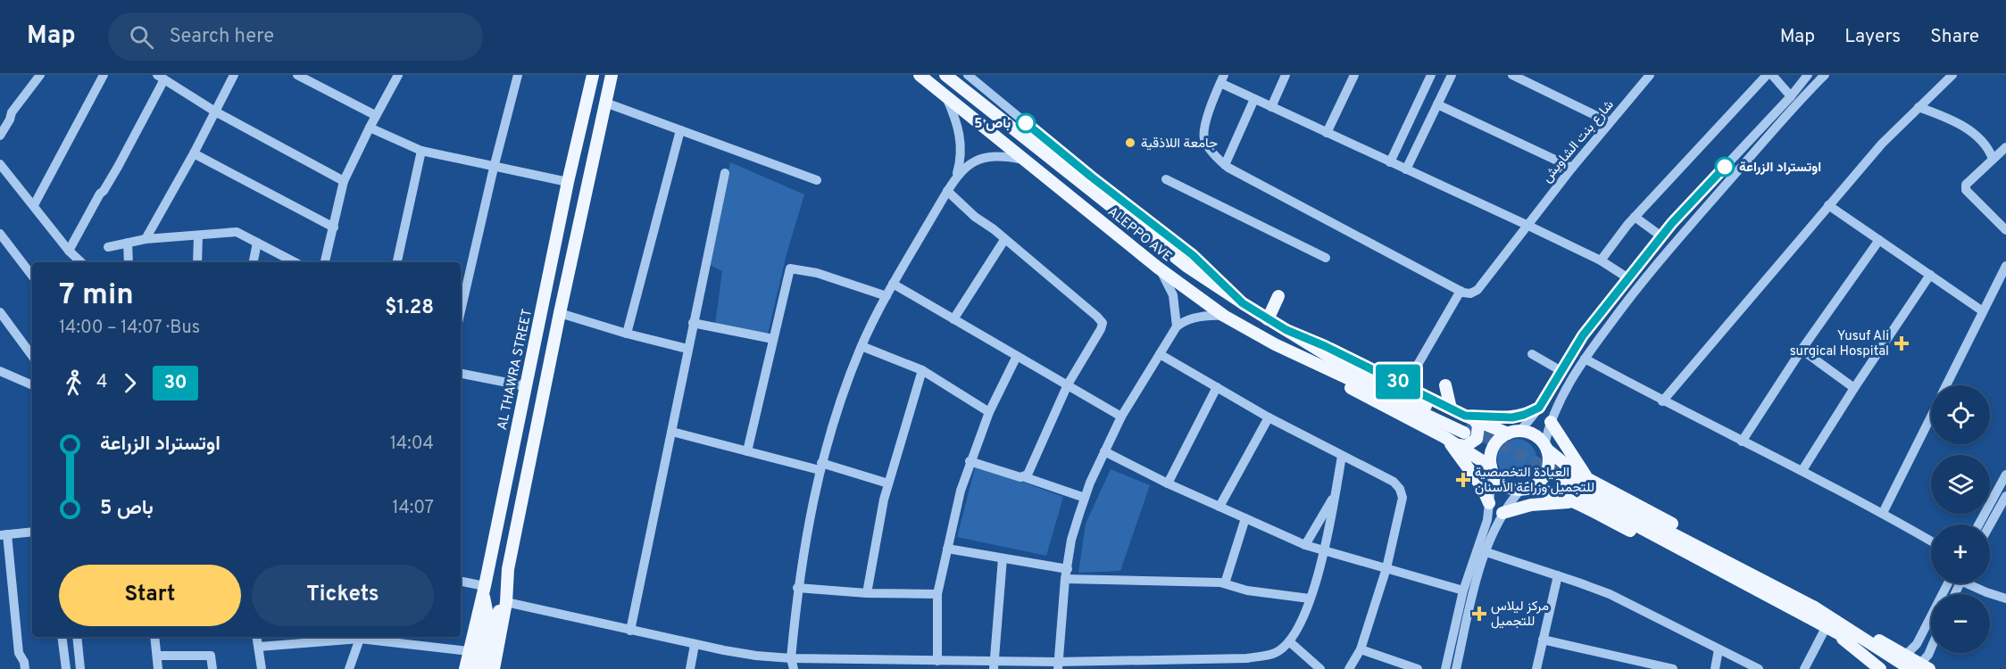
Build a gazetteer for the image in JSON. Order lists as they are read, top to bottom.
{
  "streets": {
    "main road": ["ALEPPO AVE", "AL THAWRA STREET"],
    "street": ["شارع بنت الشاويش"]
  },
  "places": {
    "other": ["باص 5", "جامعة اللاذقية", "اوتستراد الزراعة"],
    "health": ["Yusuf Ali surgical Hospital", "العيادة التخصصية للتجميل وزراعة الأسنان", "مركز ليلاس للتجميل"]
  },
  "lines": ["bus line 30"],
  "page": {
    "header": "Map",
    "search": "Search here",
    "nav": ["Map", "Layers", "Share"],
    "on_map": "30",
    "heading": ["7 min", "14:00 – 14:07 · Bus", "$1.28"],
    "legs": ["4", "30"],
    "map_buttons": ["+", "−"],
    "list": [
      {
        "name": "اوتستراد الزراعة",
        "value": "14:04"
      },
      {
        "name": "باص 5",
        "value": "14:07"
      }
    ],
    "buttons": ["Start", "Tickets"]
  }
}
